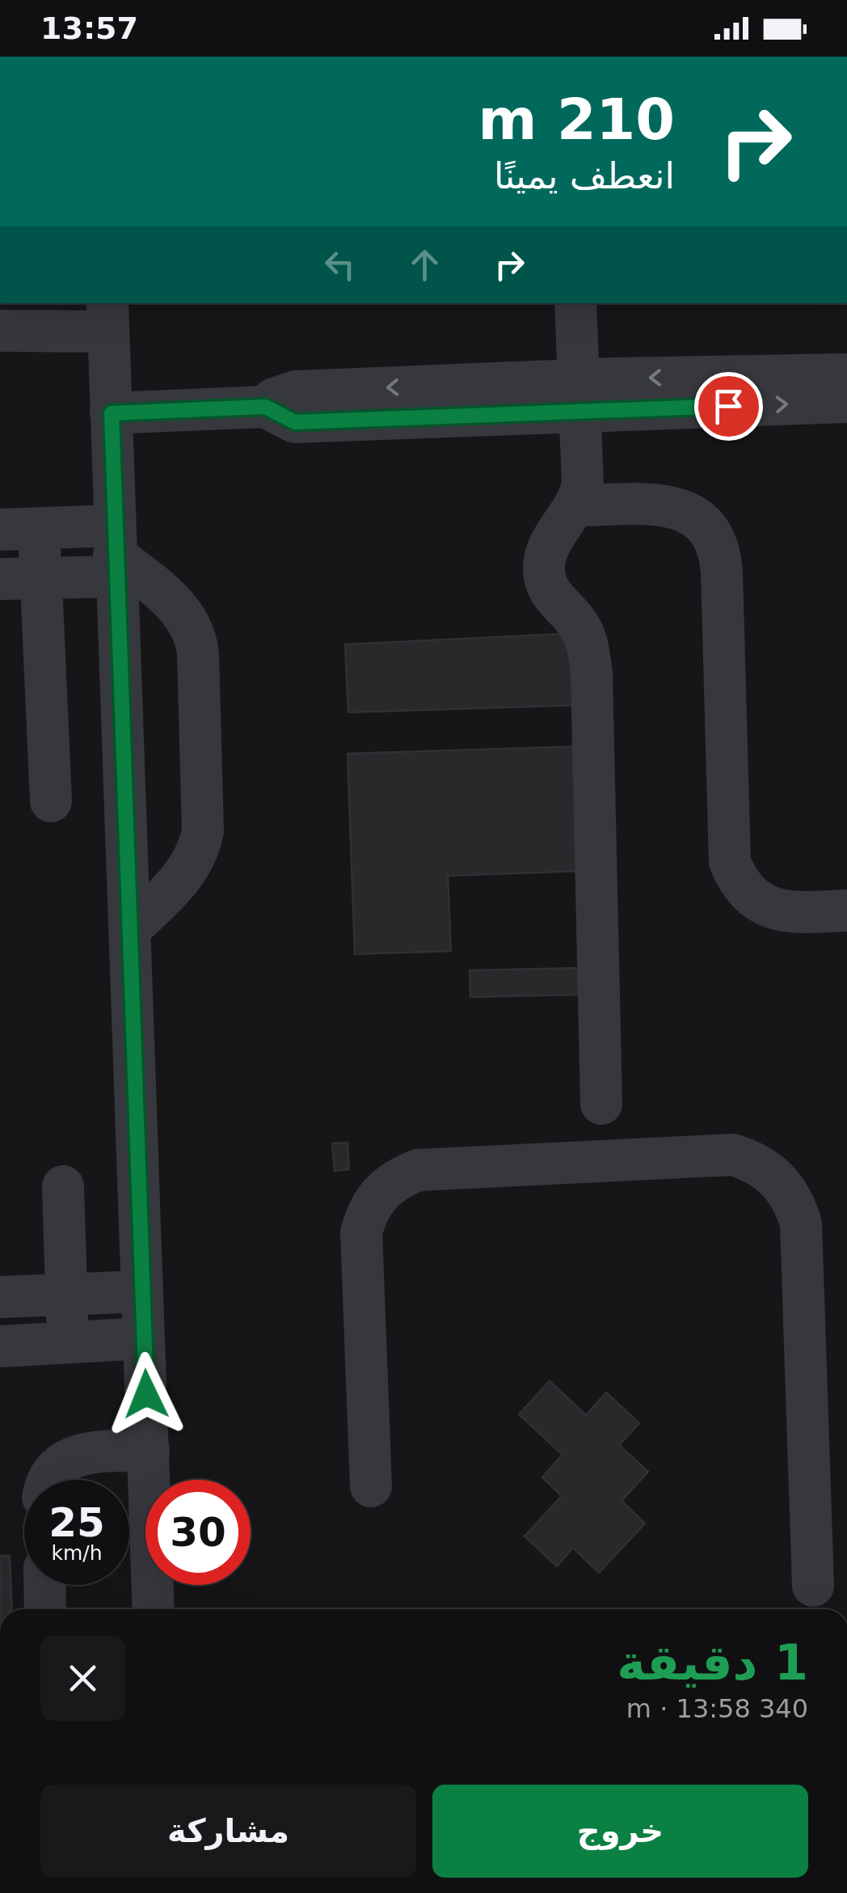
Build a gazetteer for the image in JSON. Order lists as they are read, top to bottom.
{
  "page": {
    "status": "13:57",
    "turn": ["210 m", "انعطف يمينًا"],
    "speed": "25 km/h",
    "limit": "30",
    "heading": ["1 دقيقة", "340 m · 13:58"],
    "buttons": ["خروج", "مشاركة"]
  }
}
